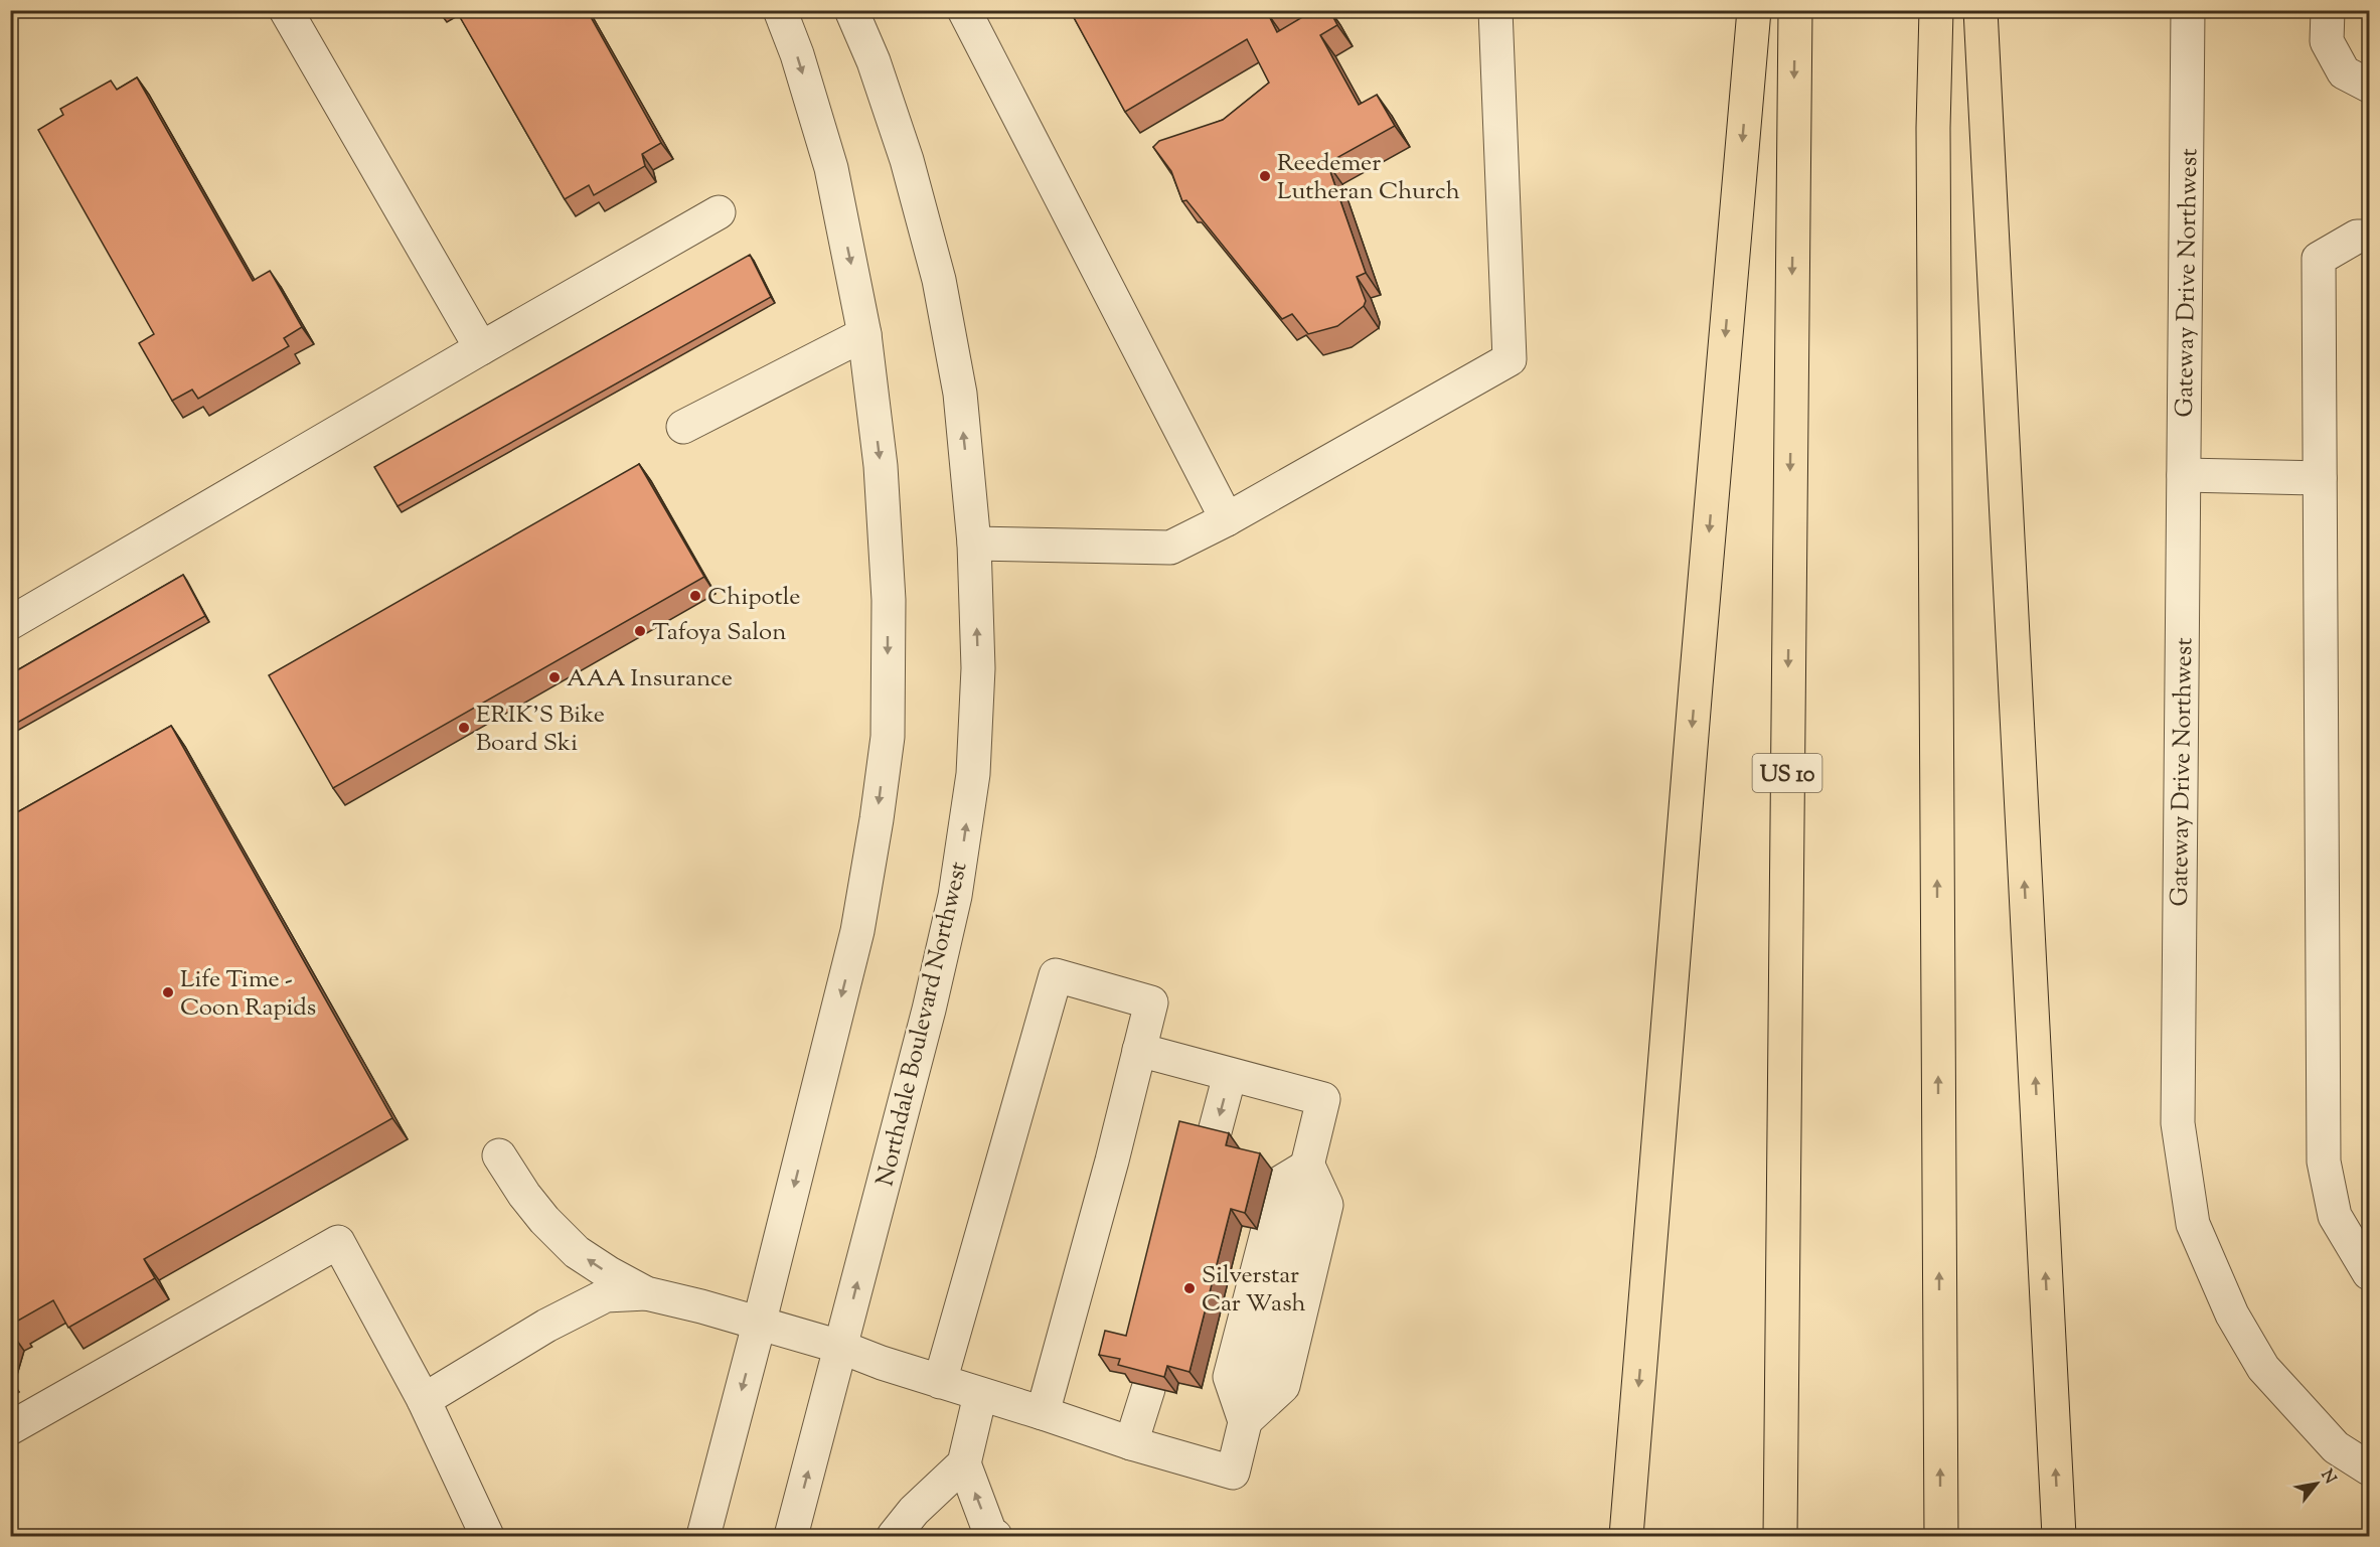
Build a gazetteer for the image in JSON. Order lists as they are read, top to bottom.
{
  "streets": {
    "highway": ["US 10"],
    "street": ["Gateway Drive Northwest", "Northdale Boulevard Northwest"]
  },
  "places": [
    "Reedemer Lutheran Church",
    "Chipotle",
    "Tafoya Salon",
    "AAA Insurance",
    "ERIK'S Bike Board Ski",
    "Life Time - Coon Rapids",
    "Silverstar Car Wash"
  ],
  "north": "top right"
}
